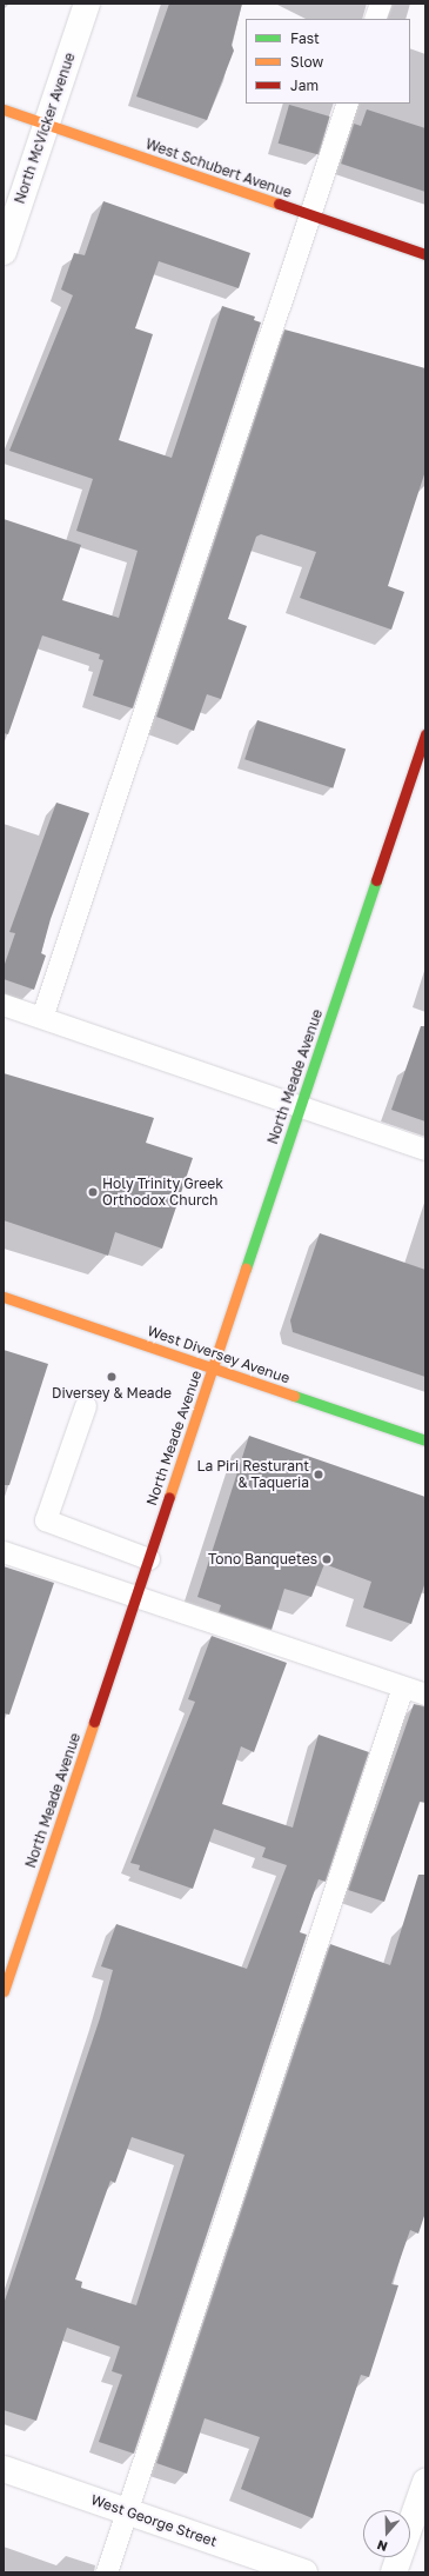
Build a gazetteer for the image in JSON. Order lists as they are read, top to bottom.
{
  "streets": {
    "street": [
      "North McVicker Avenue",
      "West Schubert Avenue",
      "North Meade Avenue",
      "West Diversey Avenue",
      "West George Street"
    ]
  },
  "crossings": [
    ["North McVicker Avenue", "West Schubert Avenue"],
    ["North Meade Avenue", "West Diversey Avenue"]
  ],
  "places": [
    "Holy Trinity Greek Orthodox Church",
    "Diversey & Meade",
    "La Piri Resturant & Taqueria",
    "Tono Banquetes"
  ],
  "legend": ["Fast", "Slow", "Jam"],
  "north": "bottom"
}
